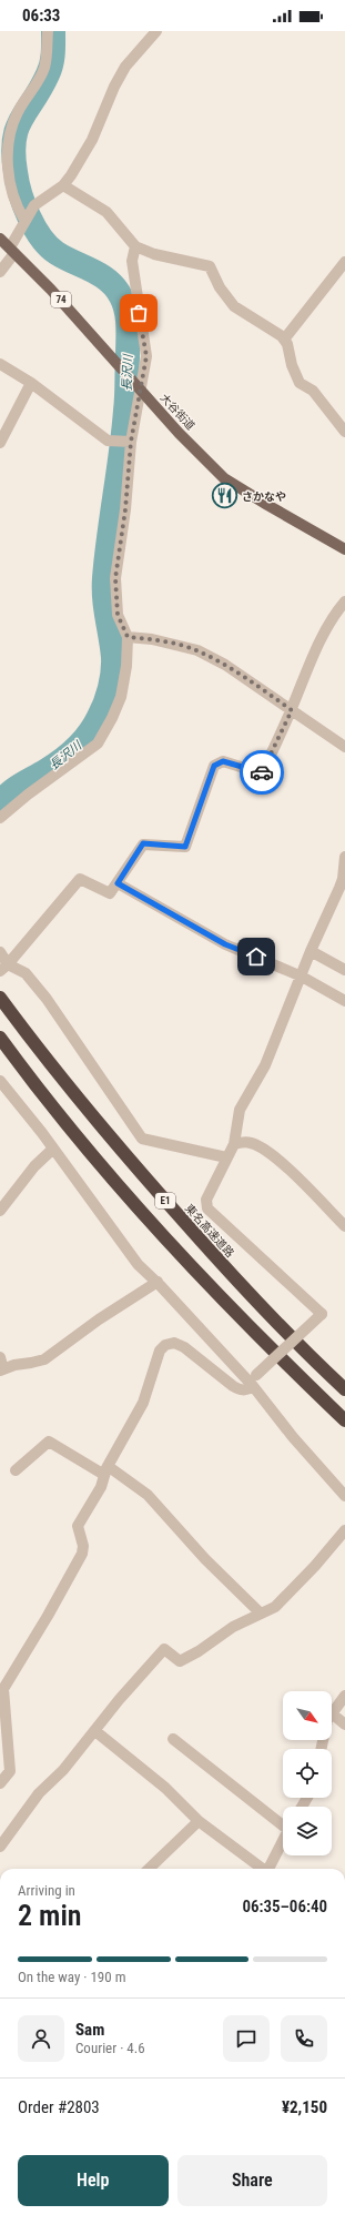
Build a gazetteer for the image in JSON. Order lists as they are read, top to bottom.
{
  "streets": {
    "highway": ["E1", "東名高速道路"],
    "main road": ["74", "大谷街道"]
  },
  "water": ["長沢川"],
  "places": {
    "restaurant": ["さかなや"]
  },
  "north": "bottom right",
  "page": {
    "status": "06:33",
    "heading": ["2 min", "Arriving in", "06:35–06:40"],
    "panel": [
      "Sam",
      "Courier · 4.6",
      "Order #2803",
      "¥2,150"
    ],
    "bar": "On the way · 190 m",
    "buttons": ["Help", "Share"]
  }
}
